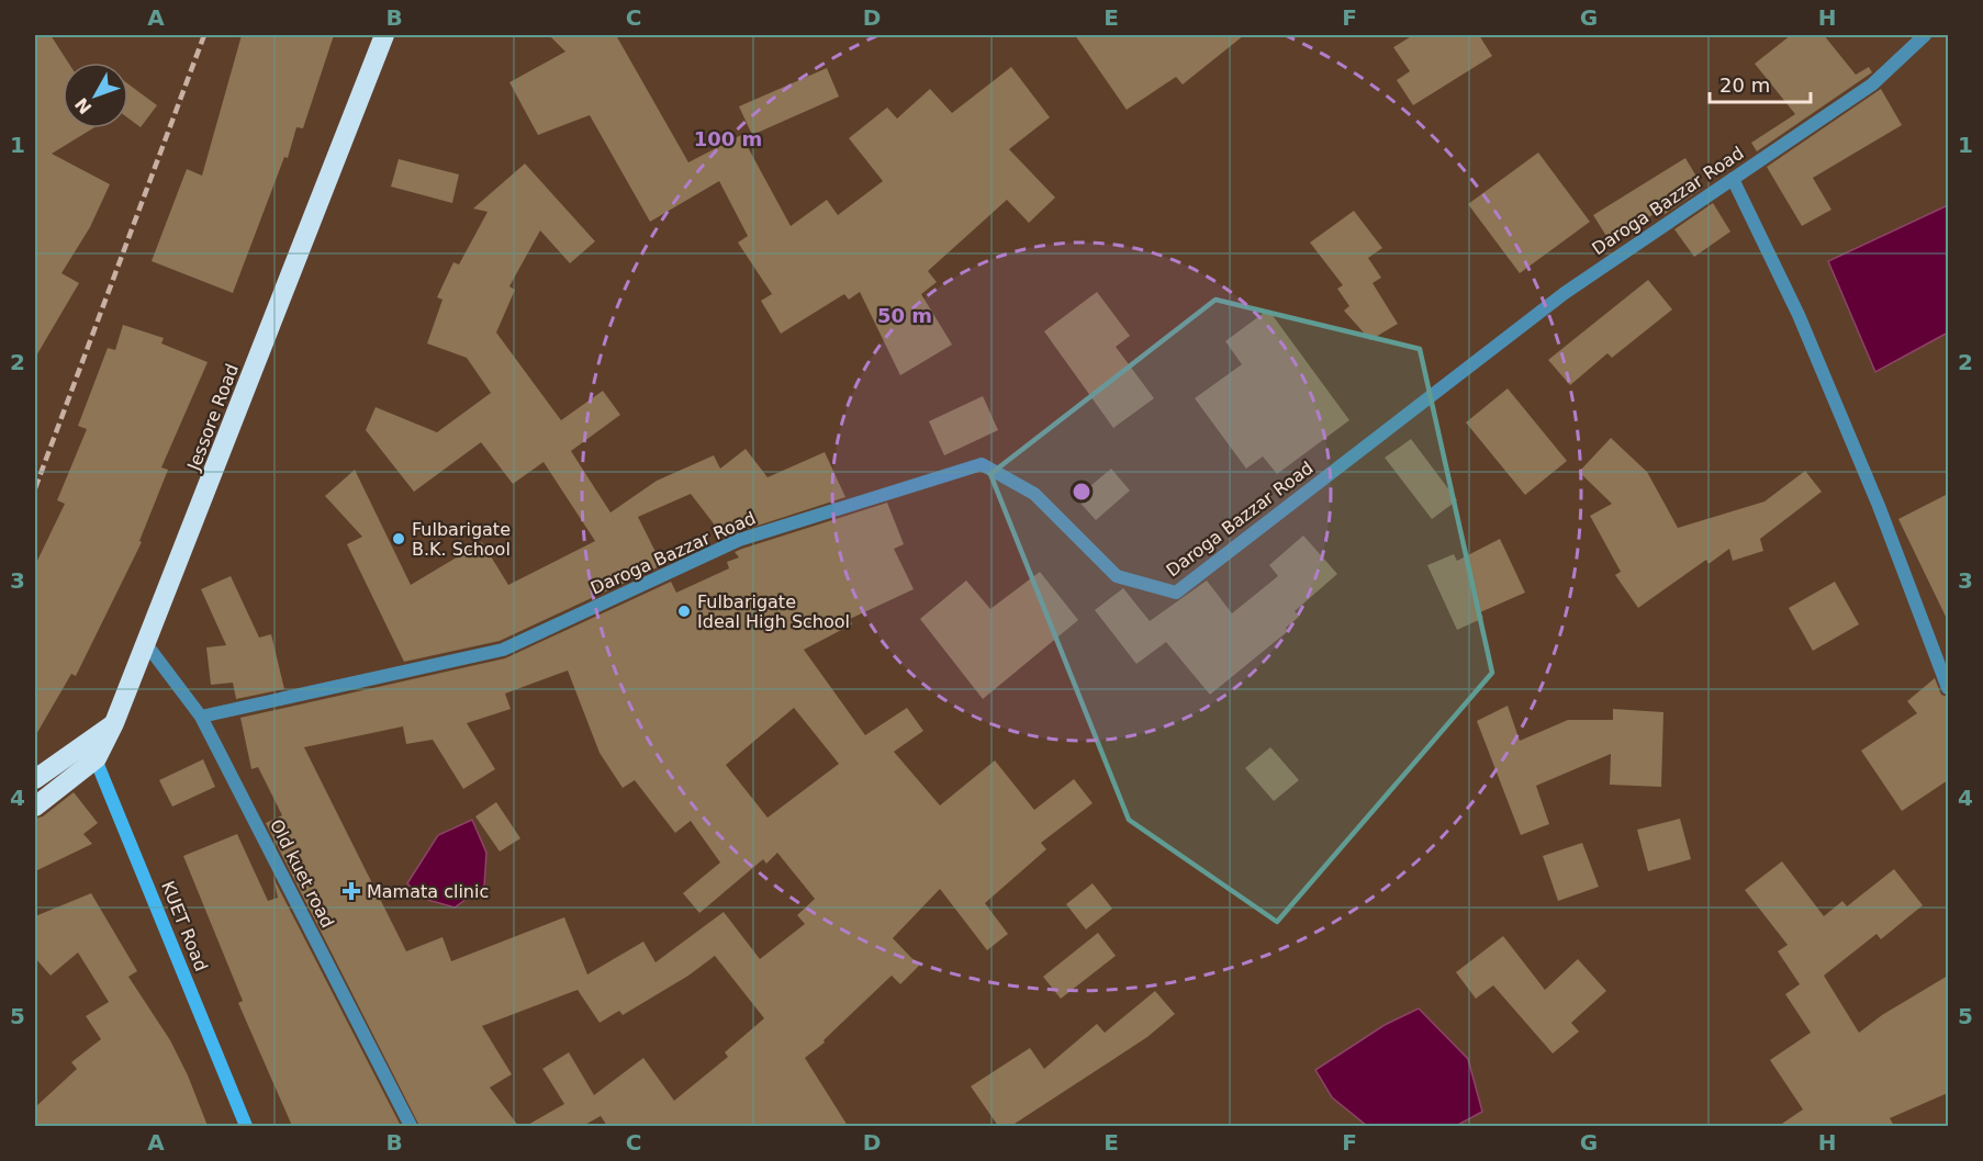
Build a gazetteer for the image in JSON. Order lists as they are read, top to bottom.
{
  "streets": {
    "highway": ["Jessore Road"],
    "main road": ["KUET Road"],
    "street": ["Daroga Bazzar Road", "Old kuet road"]
  },
  "crossings": [
    ["Daroga Bazzar Road", "Old kuet road"],
    ["Jessore Road", "Old kuet road"],
    ["Jessore Road", "KUET Road"]
  ],
  "places": {
    "other": ["Fulbarigate B.K. School", "Fulbarigate Ideal High School"],
    "health": ["Mamata clinic"]
  },
  "scale_bar": "20 m",
  "north": "bottom left",
  "grid": {
    "columns": [
      "A",
      "B",
      "C",
      "D",
      "E",
      "F",
      "G",
      "H"
    ],
    "rows": [
      "1",
      "2",
      "3",
      "4",
      "5"
    ]
  },
  "rings": ["100 m", "50 m"]
}
